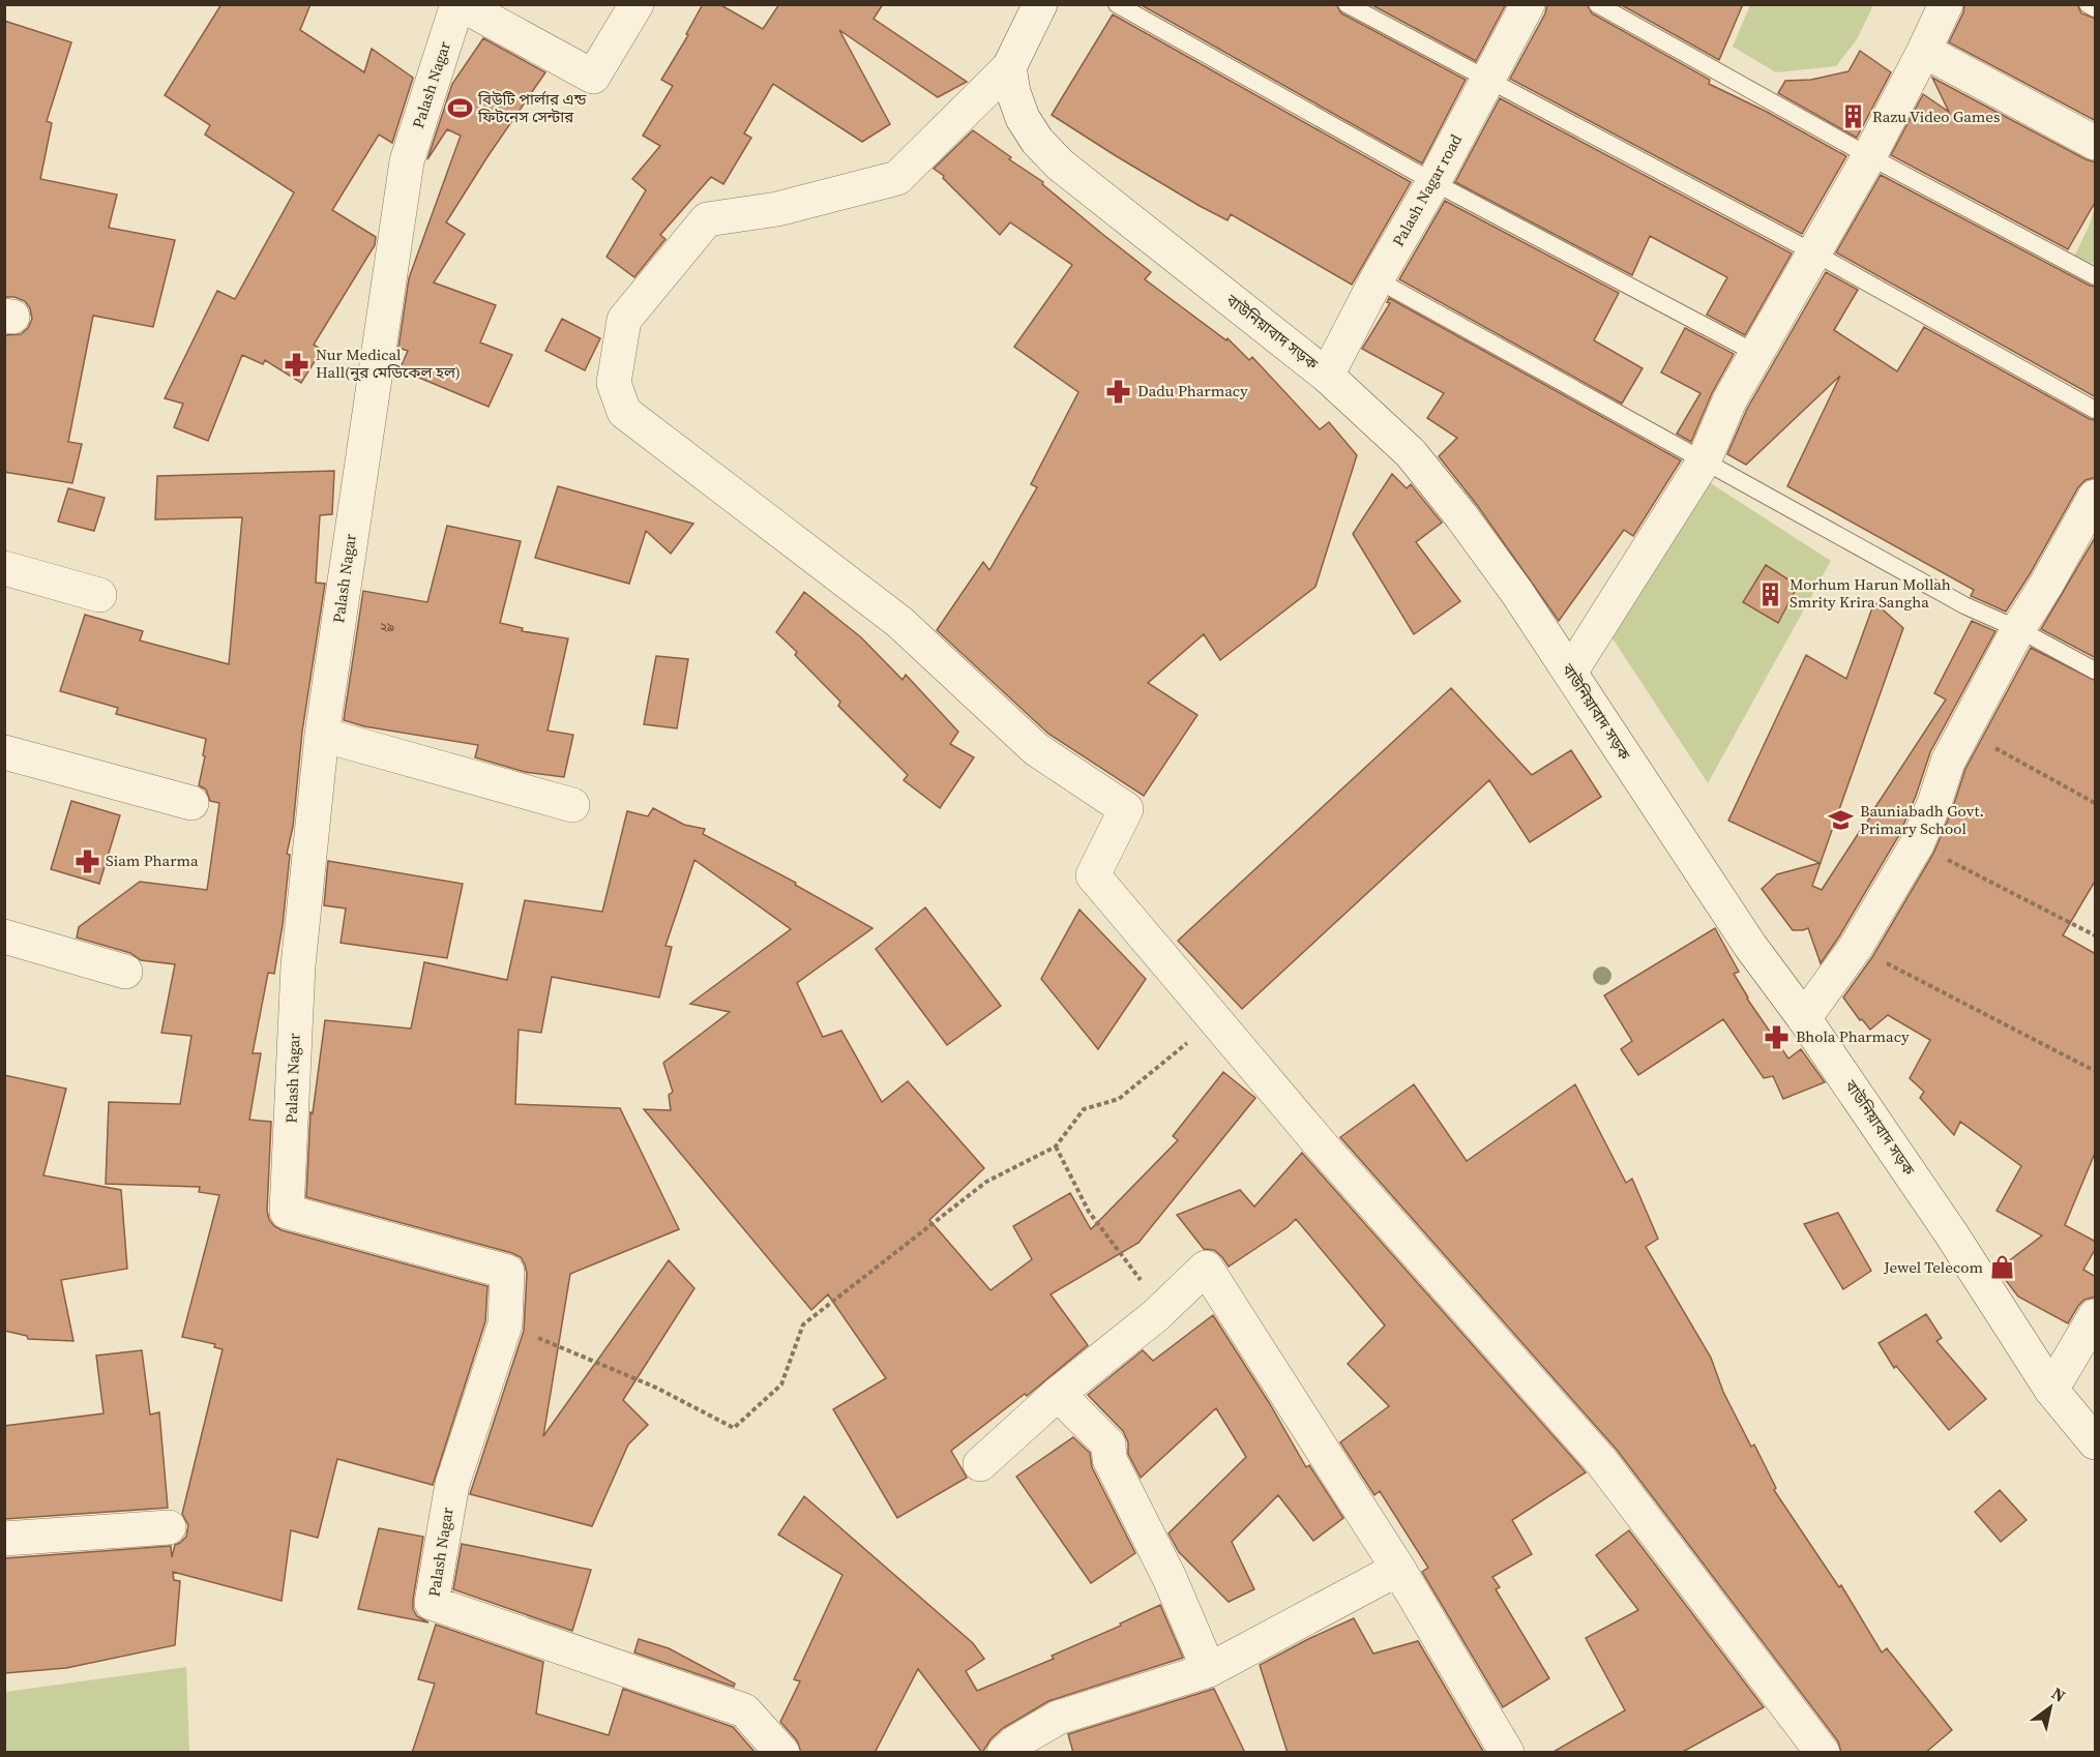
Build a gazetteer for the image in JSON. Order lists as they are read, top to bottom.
{
  "streets": {
    "street": ["Palash Nagar", "Palash Nagar road", "বাউনিয়াবাদ সড়ক"]
  },
  "crossings": [
    ["Palash Nagar road", "বাউনিয়াবাদ সড়ক"]
  ],
  "places": {
    "sports": ["বিউটি পার্লার এন্ড ফিটনেস সেন্টার"],
    "building": ["Razu Video Games", "Morhum Harun Mollah Smrity Krira Sangha"],
    "pharmacy": [
      "Nur Medical Hall(নুর মেডিকেল হল)",
      "Dadu Pharmacy",
      "Siam Pharma",
      "Bhola Pharmacy"
    ],
    "school or university": ["Bauniabadh Govt. Primary School"],
    "shop": ["Jewel Telecom"]
  },
  "house_numbers": ["২৯"],
  "north": "top right"
}
